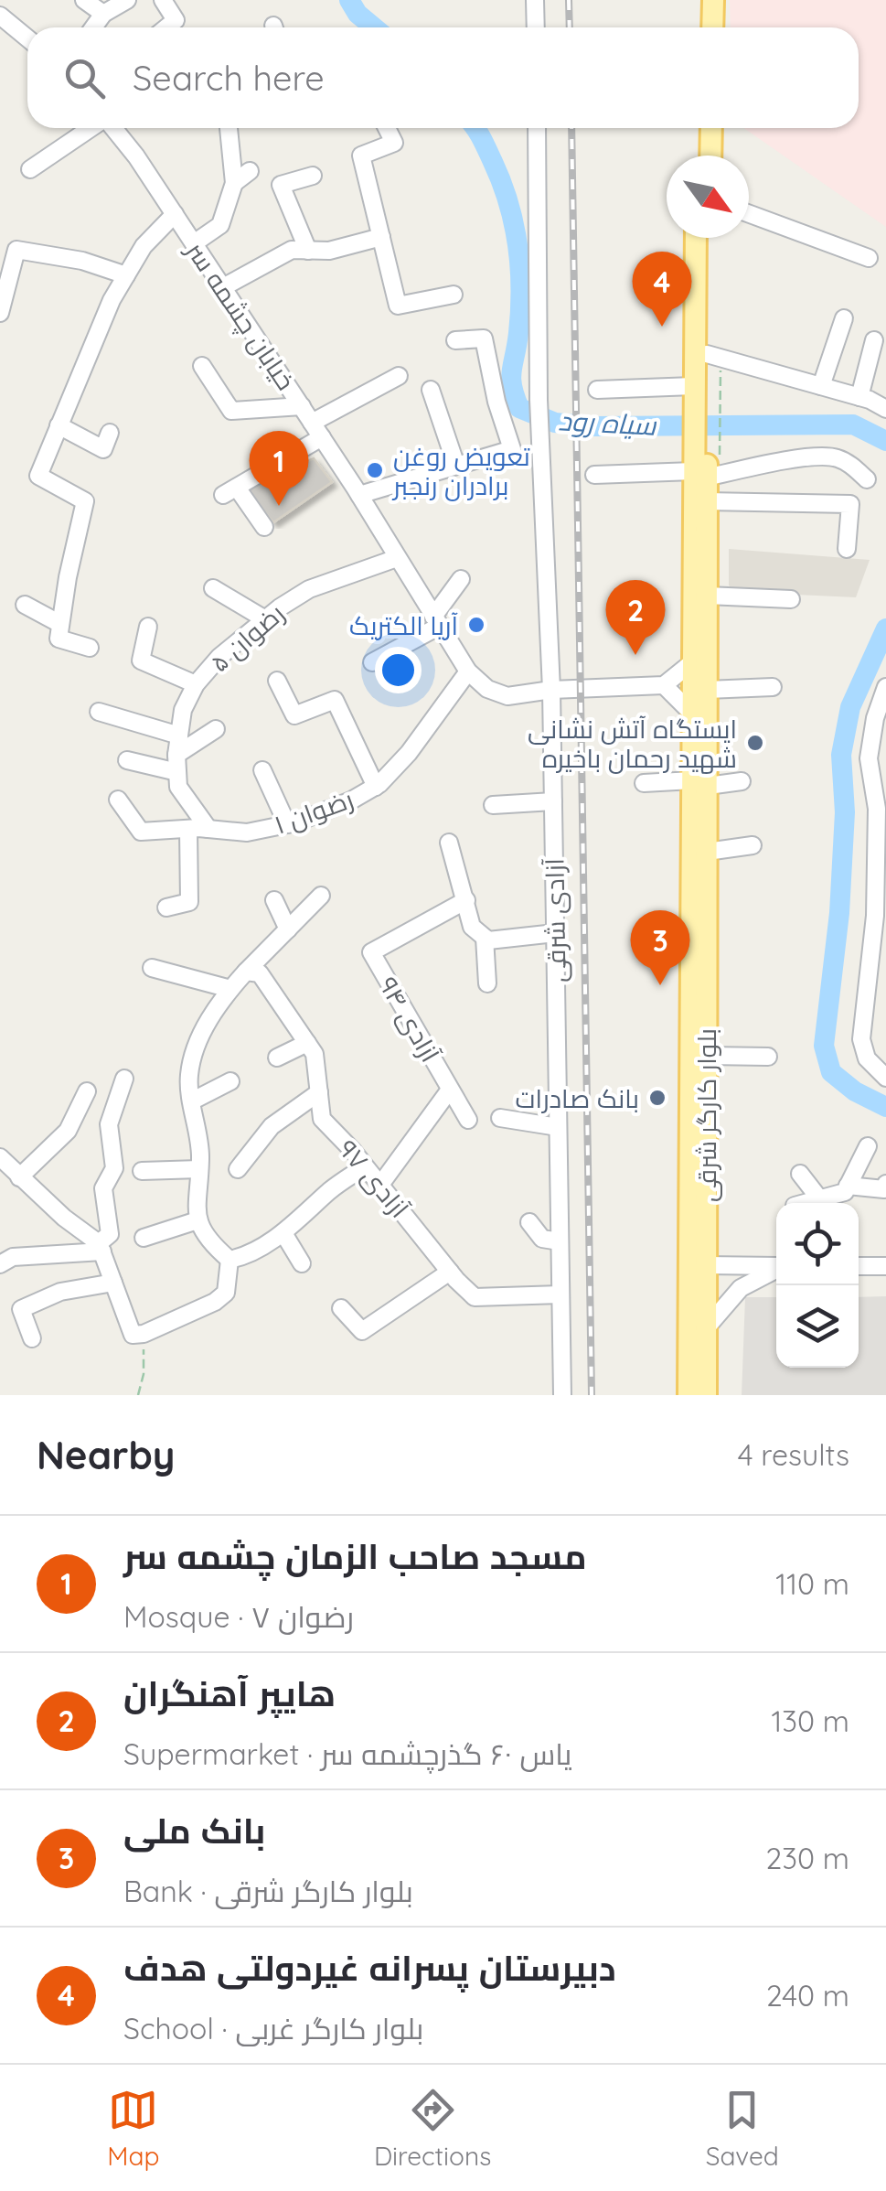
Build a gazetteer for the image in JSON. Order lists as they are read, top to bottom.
{
  "streets": {
    "main road": ["بلوار کارگر شرقی"],
    "street": [
      "خیابان چشمه سر",
      "رضوان ۵",
      "رضوان ۱",
      "آزادی شرقی",
      "آزادی ۹۴",
      "آزادی ۹۷"
    ]
  },
  "crossings": [
    ["خیابان چشمه سر", "رضوان ۵"],
    ["خیابان چشمه سر", "رضوان ۱"],
    ["خیابان چشمه سر", "آزادی شرقی"],
    ["رضوان ۵", "رضوان ۱"],
    ["آزادی شرقی", "آزادی ۹۷"],
    ["آزادی ۹۴", "آزادی ۹۷"]
  ],
  "water": ["سیاه رود"],
  "places": [
    "تعویض روغن برادران رنجبر",
    "آریا الکتریک",
    "ایستگاه آتش نشانی شهید رحمان باخیره",
    "بانک صادرات"
  ],
  "north": "bottom right",
  "page": {
    "search": "Search here",
    "pins": [
      "4",
      "1",
      "2",
      "3"
    ],
    "heading": ["Nearby", "4 results"],
    "list": [
      {
        "mark": "1",
        "name": "مسجد صاحب الزمان چشمه سر",
        "note": "Mosque · رضوان ۷",
        "value": "110 m"
      },
      {
        "mark": "2",
        "name": "هایپر آهنگران",
        "note": "Supermarket · یاس ۶۰ گذرچشمه سر",
        "value": "130 m"
      },
      {
        "mark": "3",
        "name": "بانک ملی",
        "note": "Bank · بلوار کارگر شرقی",
        "value": "230 m"
      },
      {
        "mark": "4",
        "name": "دبیرستان پسرانه غیردولتی هدف",
        "note": "School · بلوار کارگر غربی",
        "value": "240 m"
      }
    ],
    "nav": ["Map", "Directions", "Saved"]
  }
}
